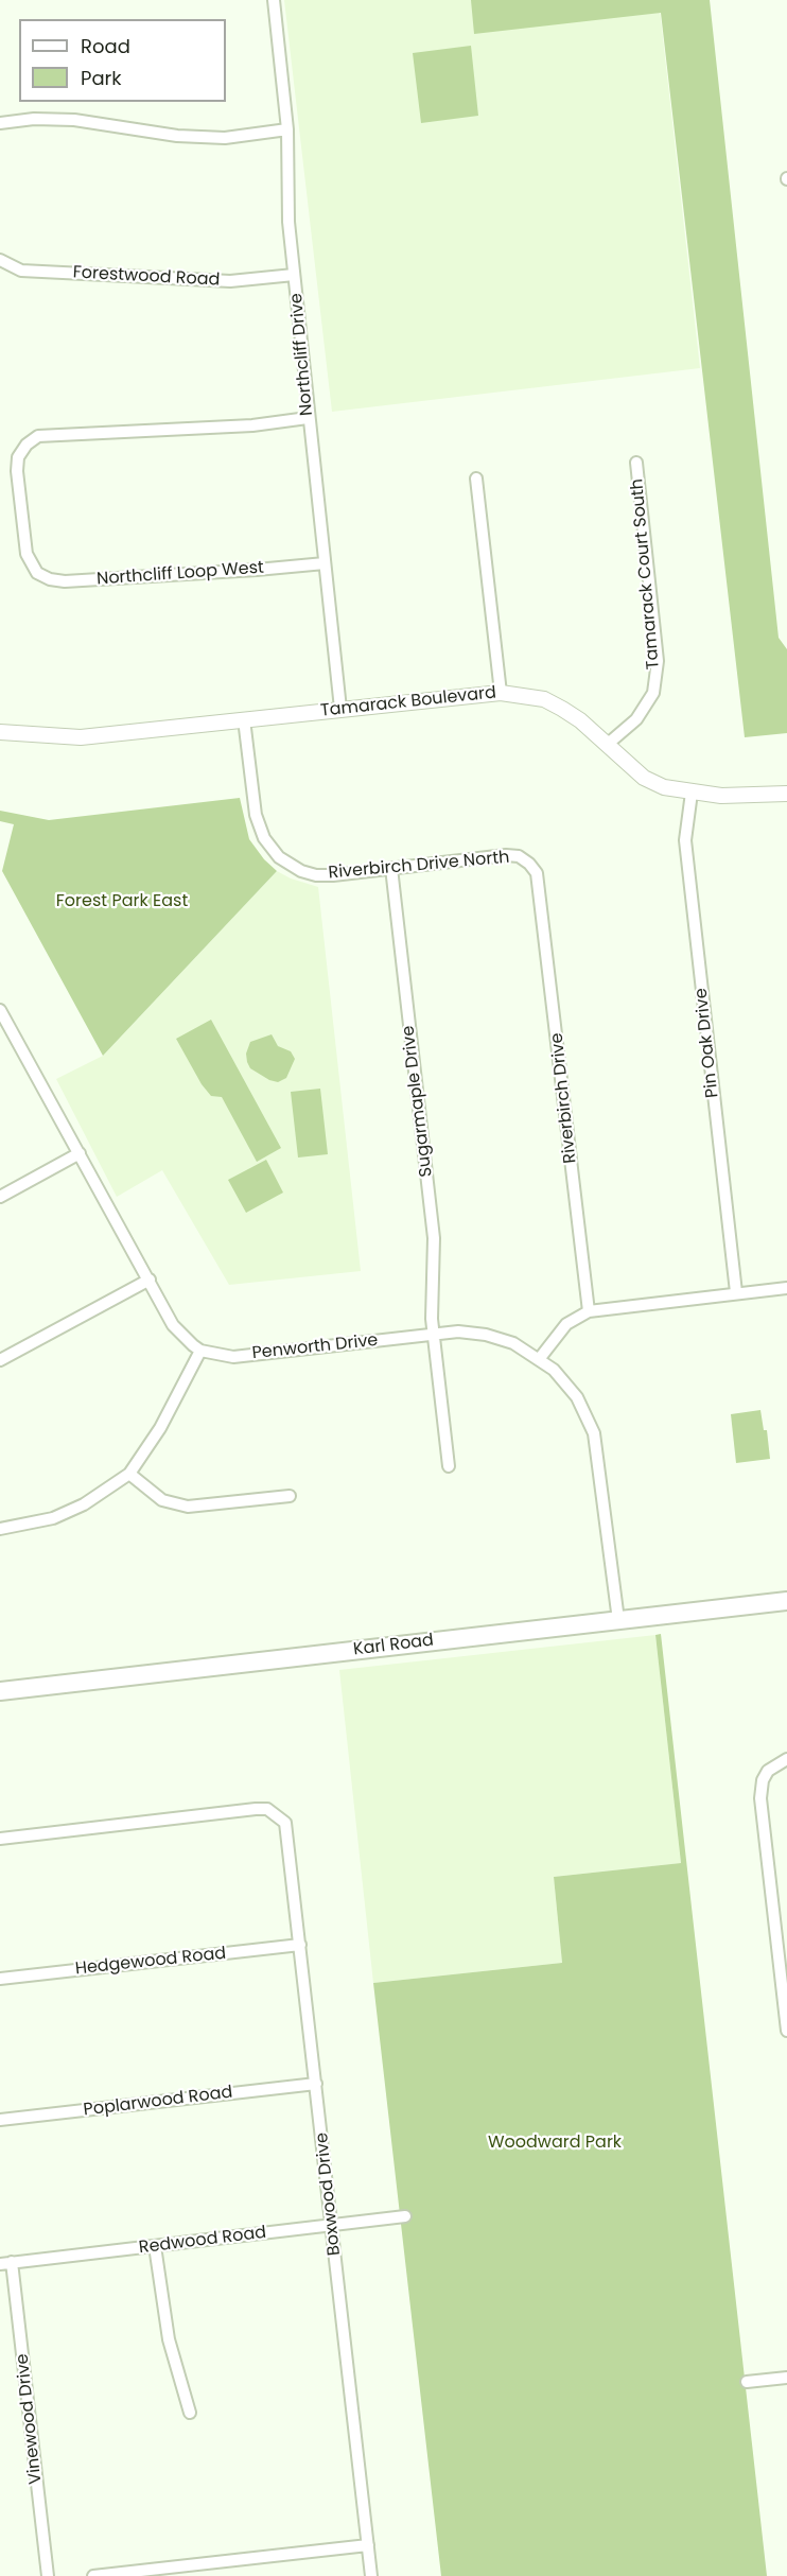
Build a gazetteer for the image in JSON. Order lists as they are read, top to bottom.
{
  "streets": {
    "main road": ["Karl Road"],
    "street": [
      "Forestwood Road",
      "Northcliff Drive",
      "Northcliff Loop West",
      "Tamarack Court South",
      "Tamarack Boulevard",
      "Riverbirch Drive North",
      "Pin Oak Drive",
      "Riverbirch Drive",
      "Sugarmaple Drive",
      "Penworth Drive",
      "Hedgewood Road",
      "Poplarwood Road",
      "Boxwood Drive",
      "Redwood Road",
      "Vinewood Drive"
    ]
  },
  "crossings": [
    ["Forestwood Road", "Northcliff Drive"],
    ["Northcliff Drive", "Northcliff Loop West"],
    ["Northcliff Drive", "Tamarack Boulevard"],
    ["Tamarack Court South", "Tamarack Boulevard"],
    ["Tamarack Boulevard", "Riverbirch Drive North"],
    ["Tamarack Boulevard", "Pin Oak Drive"],
    ["Riverbirch Drive North", "Riverbirch Drive"],
    ["Riverbirch Drive North", "Sugarmaple Drive"],
    ["Sugarmaple Drive", "Penworth Drive"],
    ["Penworth Drive", "Karl Road"],
    ["Hedgewood Road", "Boxwood Drive"],
    ["Poplarwood Road", "Boxwood Drive"],
    ["Boxwood Drive", "Redwood Road"],
    ["Redwood Road", "Vinewood Drive"]
  ],
  "parks": ["Forest Park East", "Woodward Park"],
  "legend": ["Road", "Park"]
}
